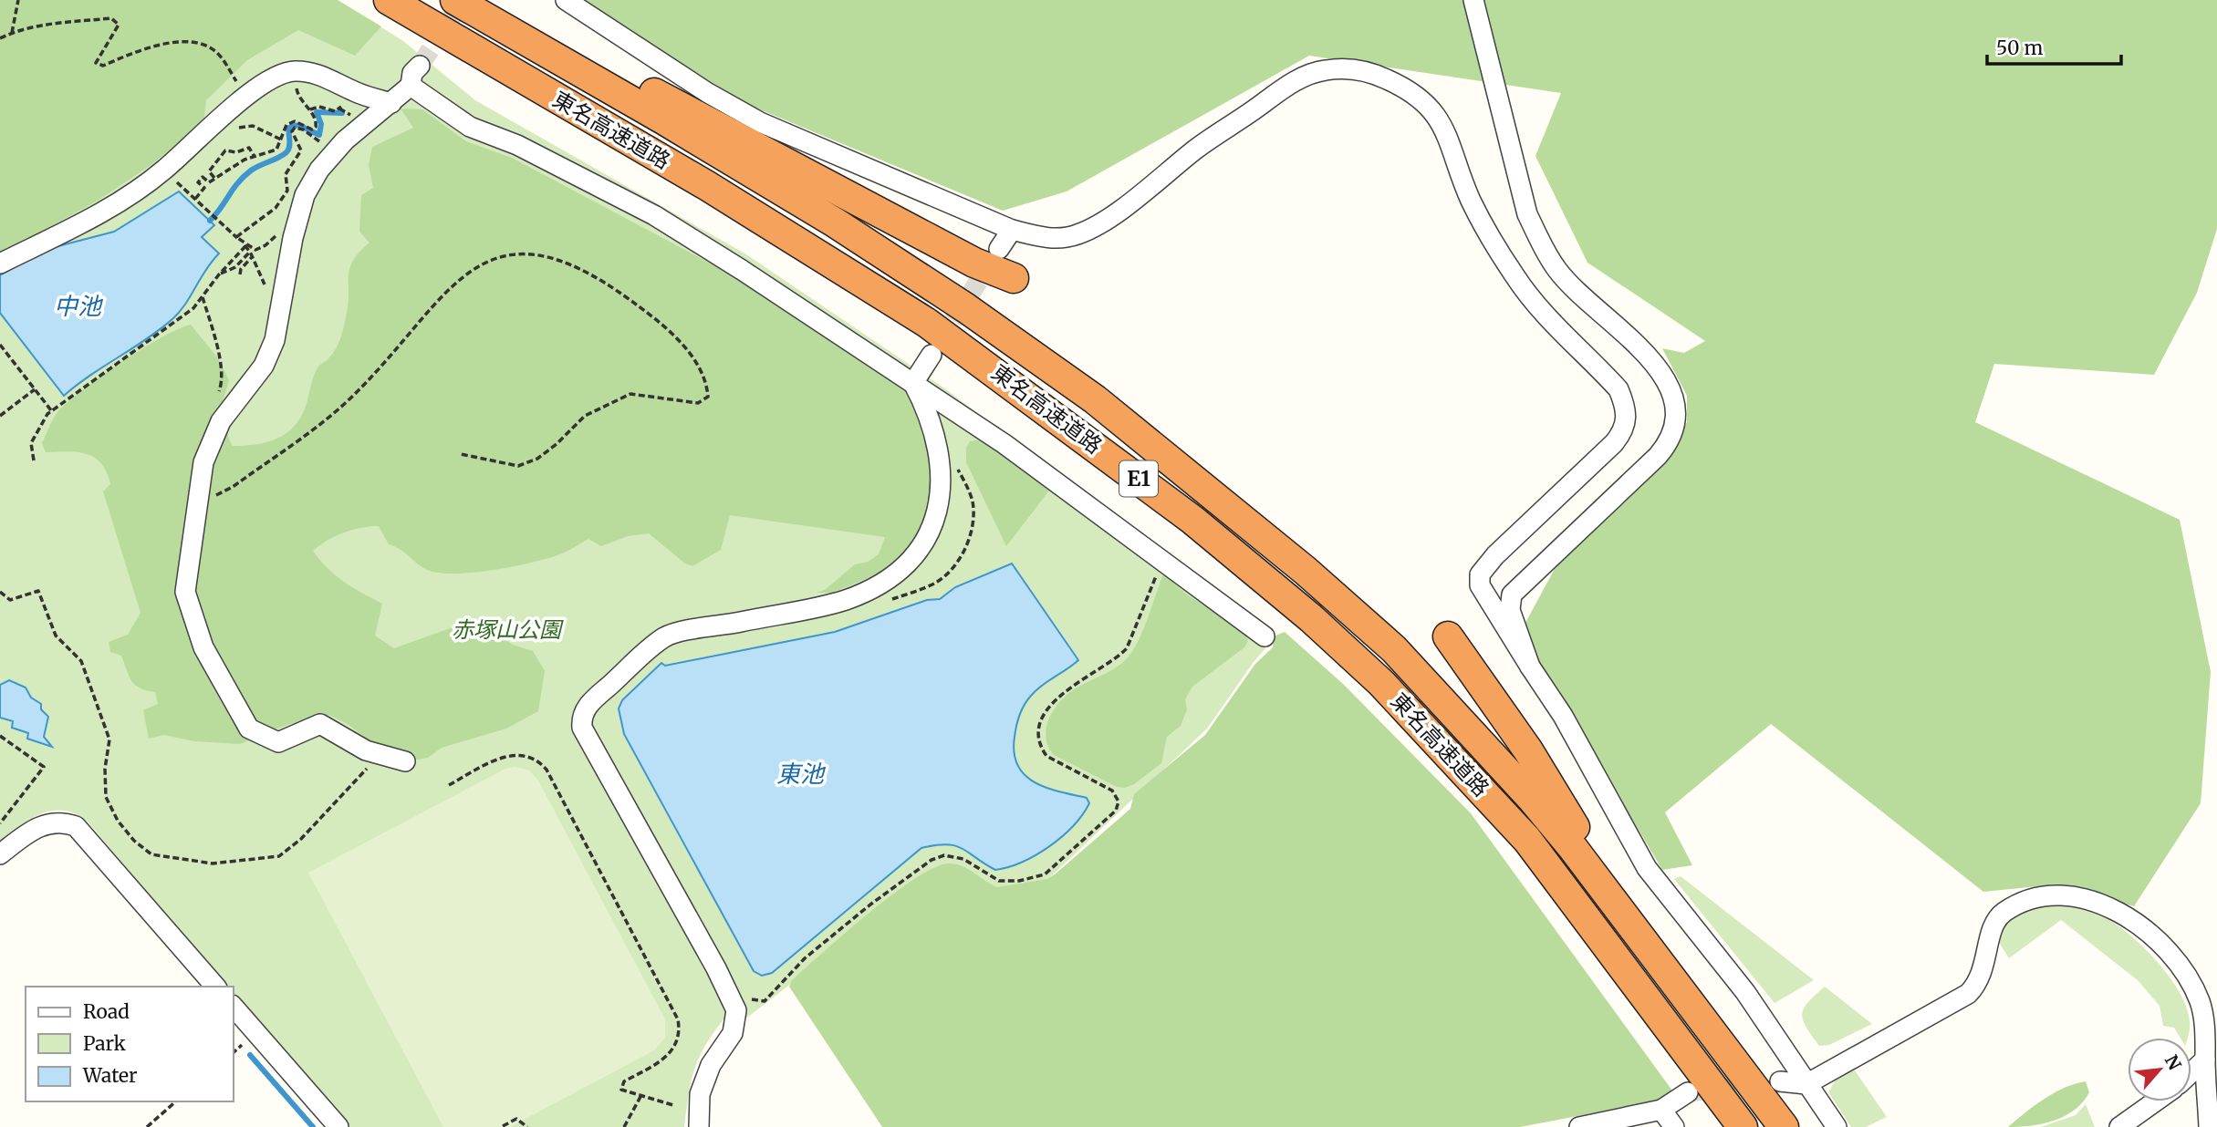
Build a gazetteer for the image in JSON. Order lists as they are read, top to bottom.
{
  "streets": {
    "highway": ["東名高速道路", "E1"]
  },
  "water": ["中池", "東池"],
  "parks": ["赤塚山公園"],
  "legend": ["Road", "Park", "Water"],
  "scale_bar": "50 m",
  "north": "top right"
}
